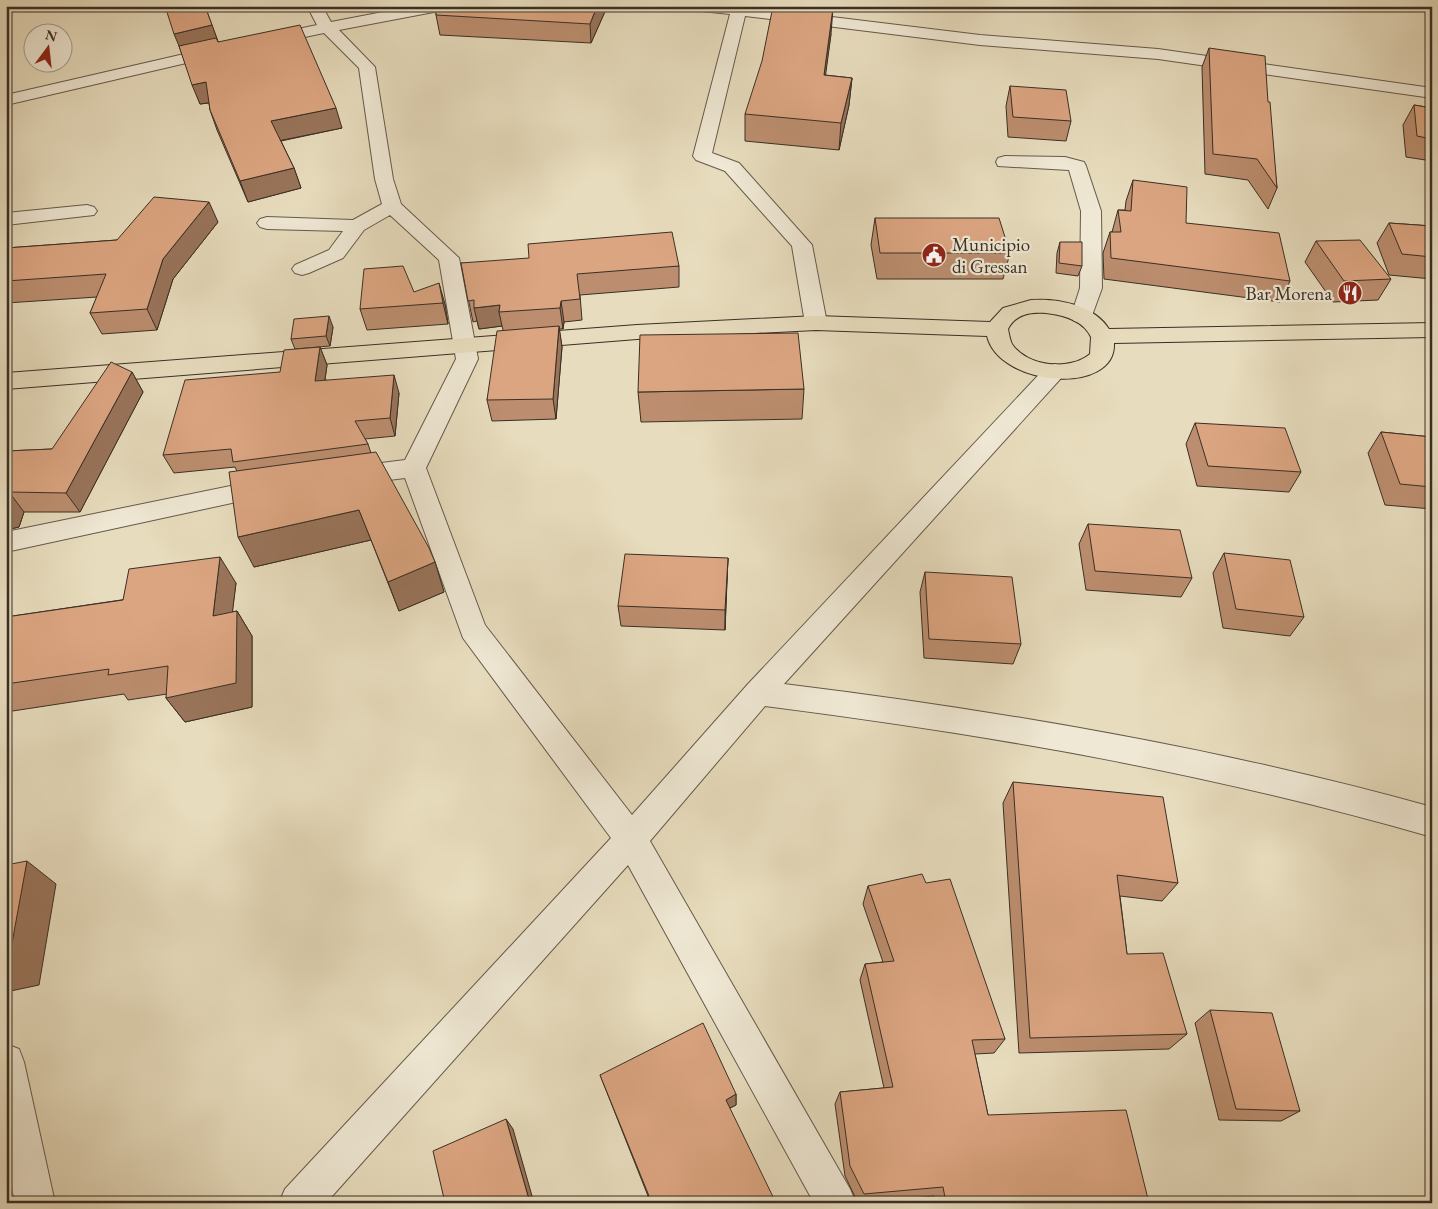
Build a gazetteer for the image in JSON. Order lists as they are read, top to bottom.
{
  "places": {
    "public building": ["Municipio di Gressan"],
    "restaurant": ["Bar Morena"]
  },
  "north": "top"
}
